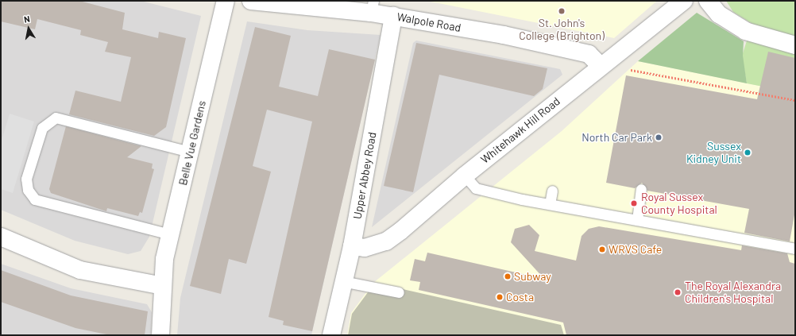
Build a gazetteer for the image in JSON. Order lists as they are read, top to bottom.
{
  "streets": {
    "street": [
      "Walpole Road",
      "Whitehawk Hill Road",
      "Belle Vue Gardens",
      "Upper Abbey Road"
    ]
  },
  "crossings": [
    ["Walpole Road", "Whitehawk Hill Road"],
    ["Walpole Road", "Upper Abbey Road"],
    ["Whitehawk Hill Road", "Upper Abbey Road"]
  ],
  "places": [
    "St. John's College (Brighton)",
    "North Car Park",
    "Sussex Kidney Unit",
    "Royal Sussex County Hospital",
    "WRVS Cafe",
    "Subway",
    "The Royal Alexandra Children's Hospital",
    "Costa"
  ],
  "north": "top"
}
